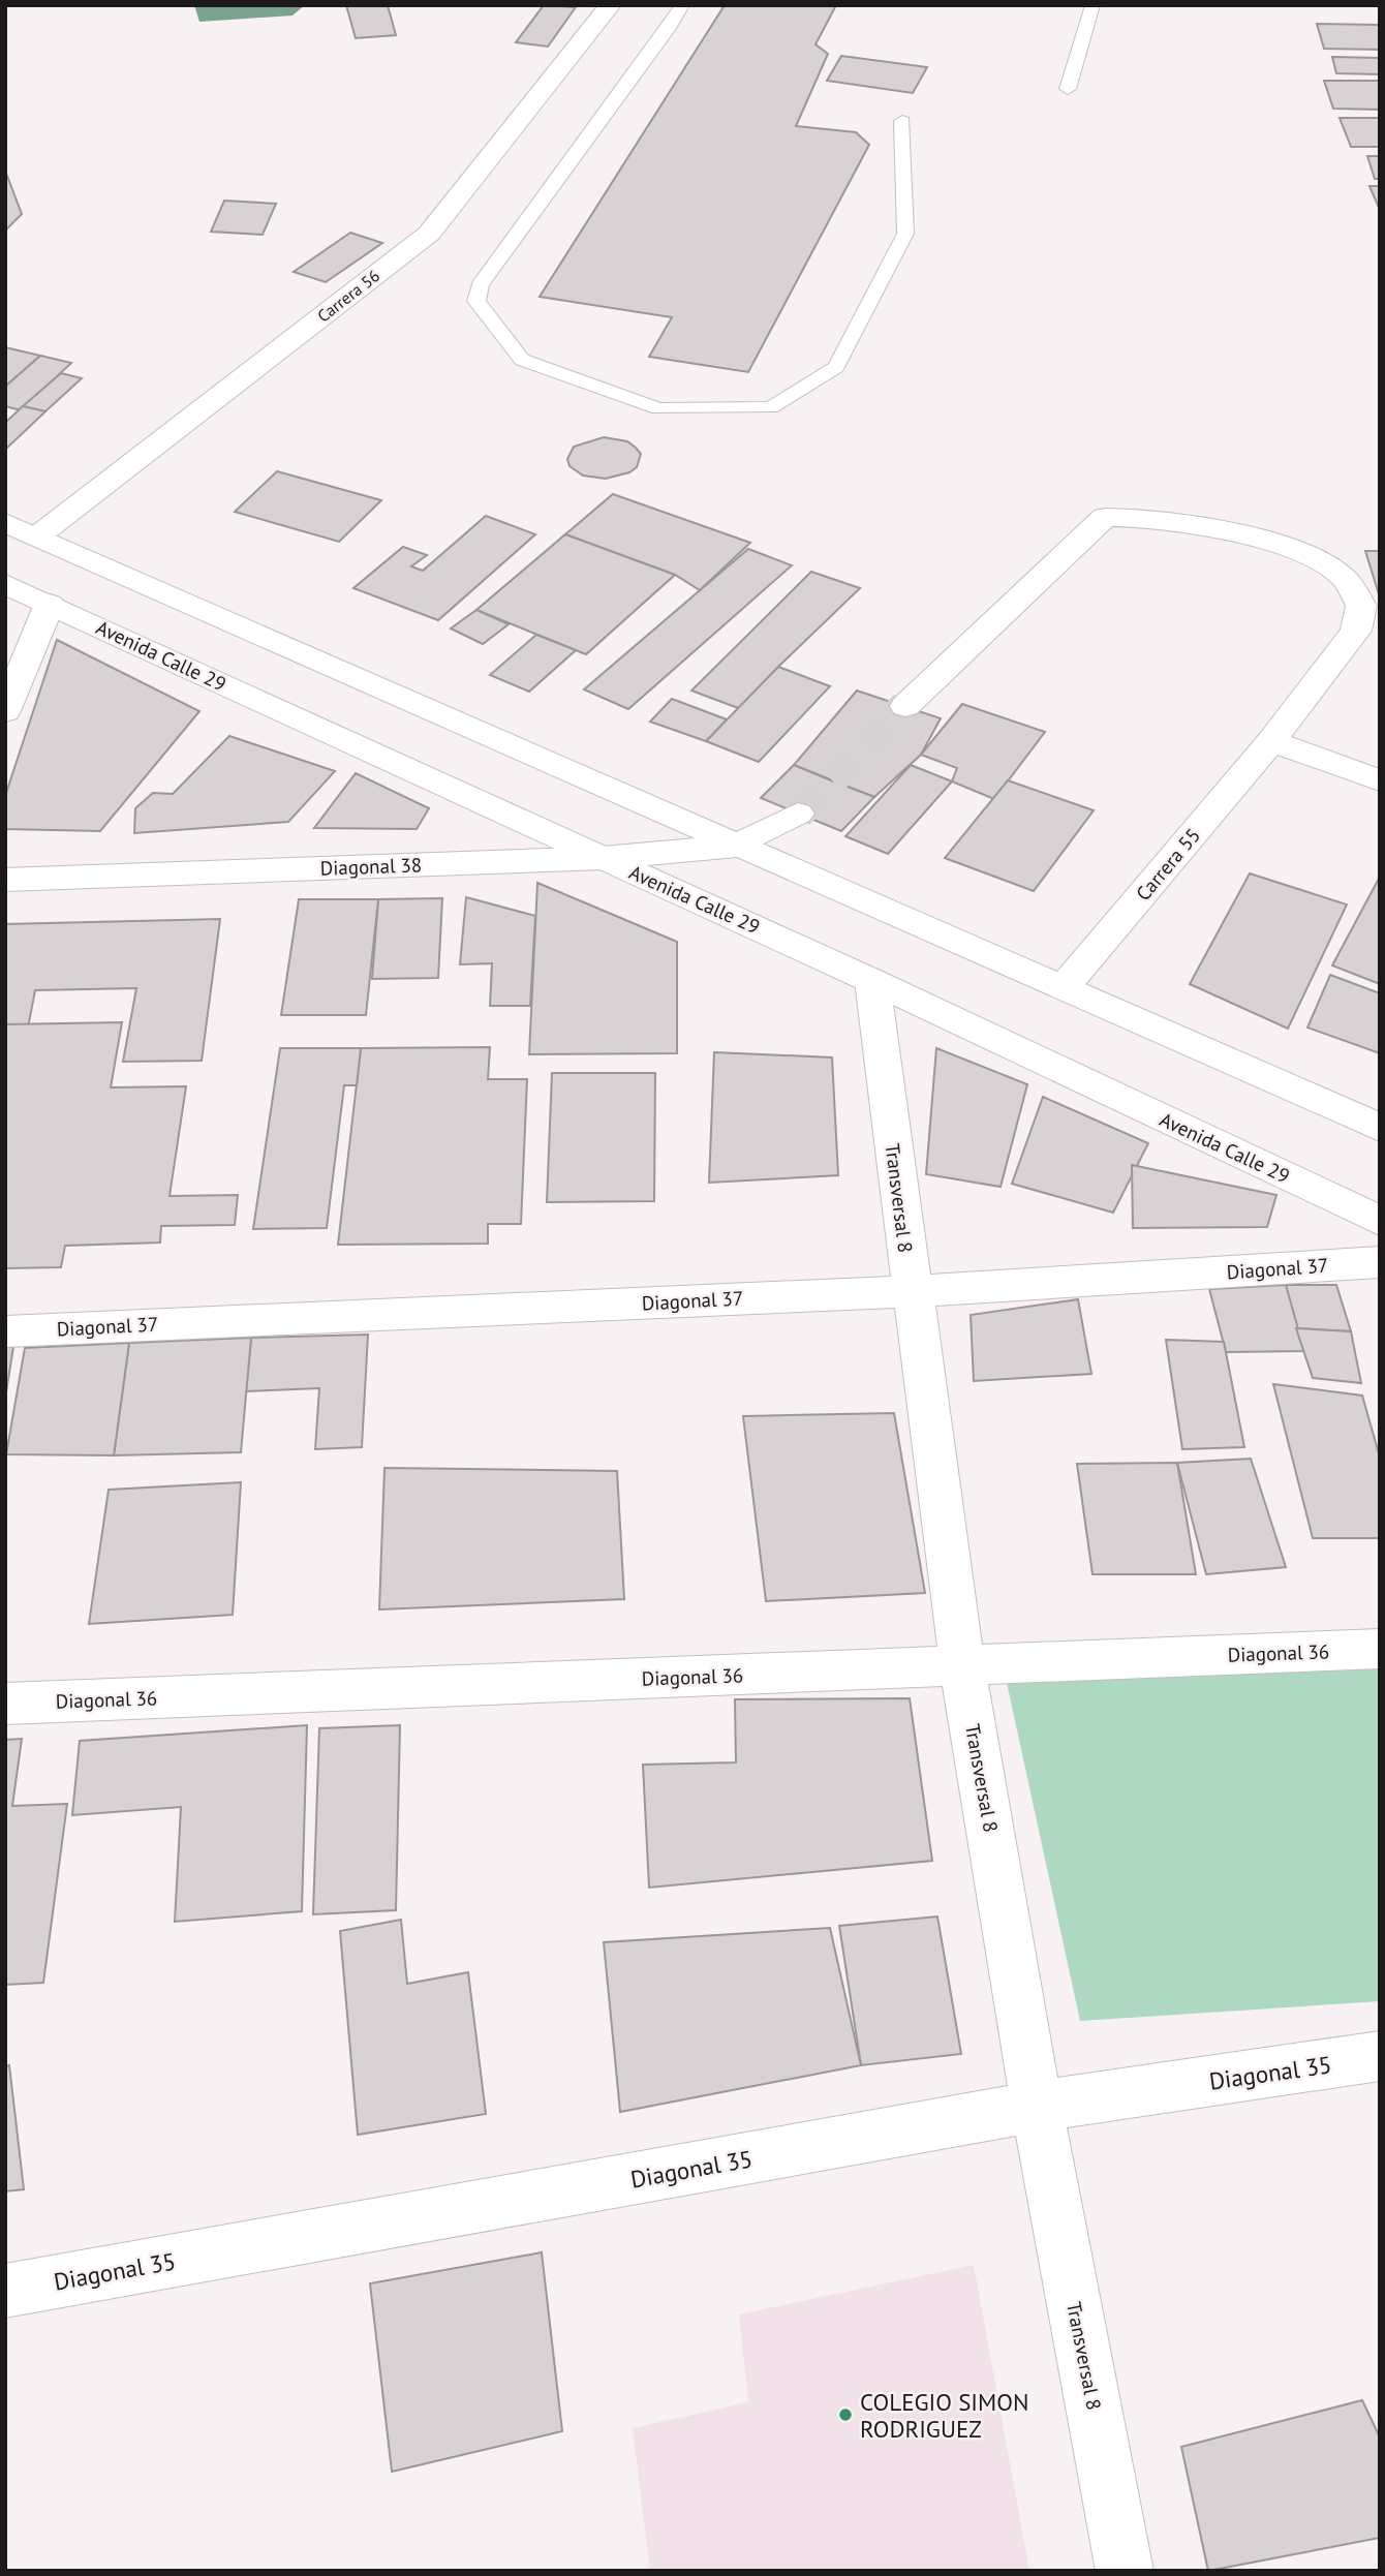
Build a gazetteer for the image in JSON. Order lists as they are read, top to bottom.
{
  "streets": {
    "street": [
      "Carrera 56",
      "Avenida Calle 29",
      "Carrera 55",
      "Diagonal 38",
      "Transversal 8",
      "Diagonal 37",
      "Diagonal 36",
      "Diagonal 35"
    ]
  },
  "crossings": [
    ["Avenida Calle 29", "Diagonal 38"],
    ["Avenida Calle 29", "Transversal 8"],
    ["Transversal 8", "Diagonal 37"],
    ["Transversal 8", "Diagonal 36"],
    ["Transversal 8", "Diagonal 35"]
  ],
  "places": ["COLEGIO SIMON RODRIGUEZ"]
}
